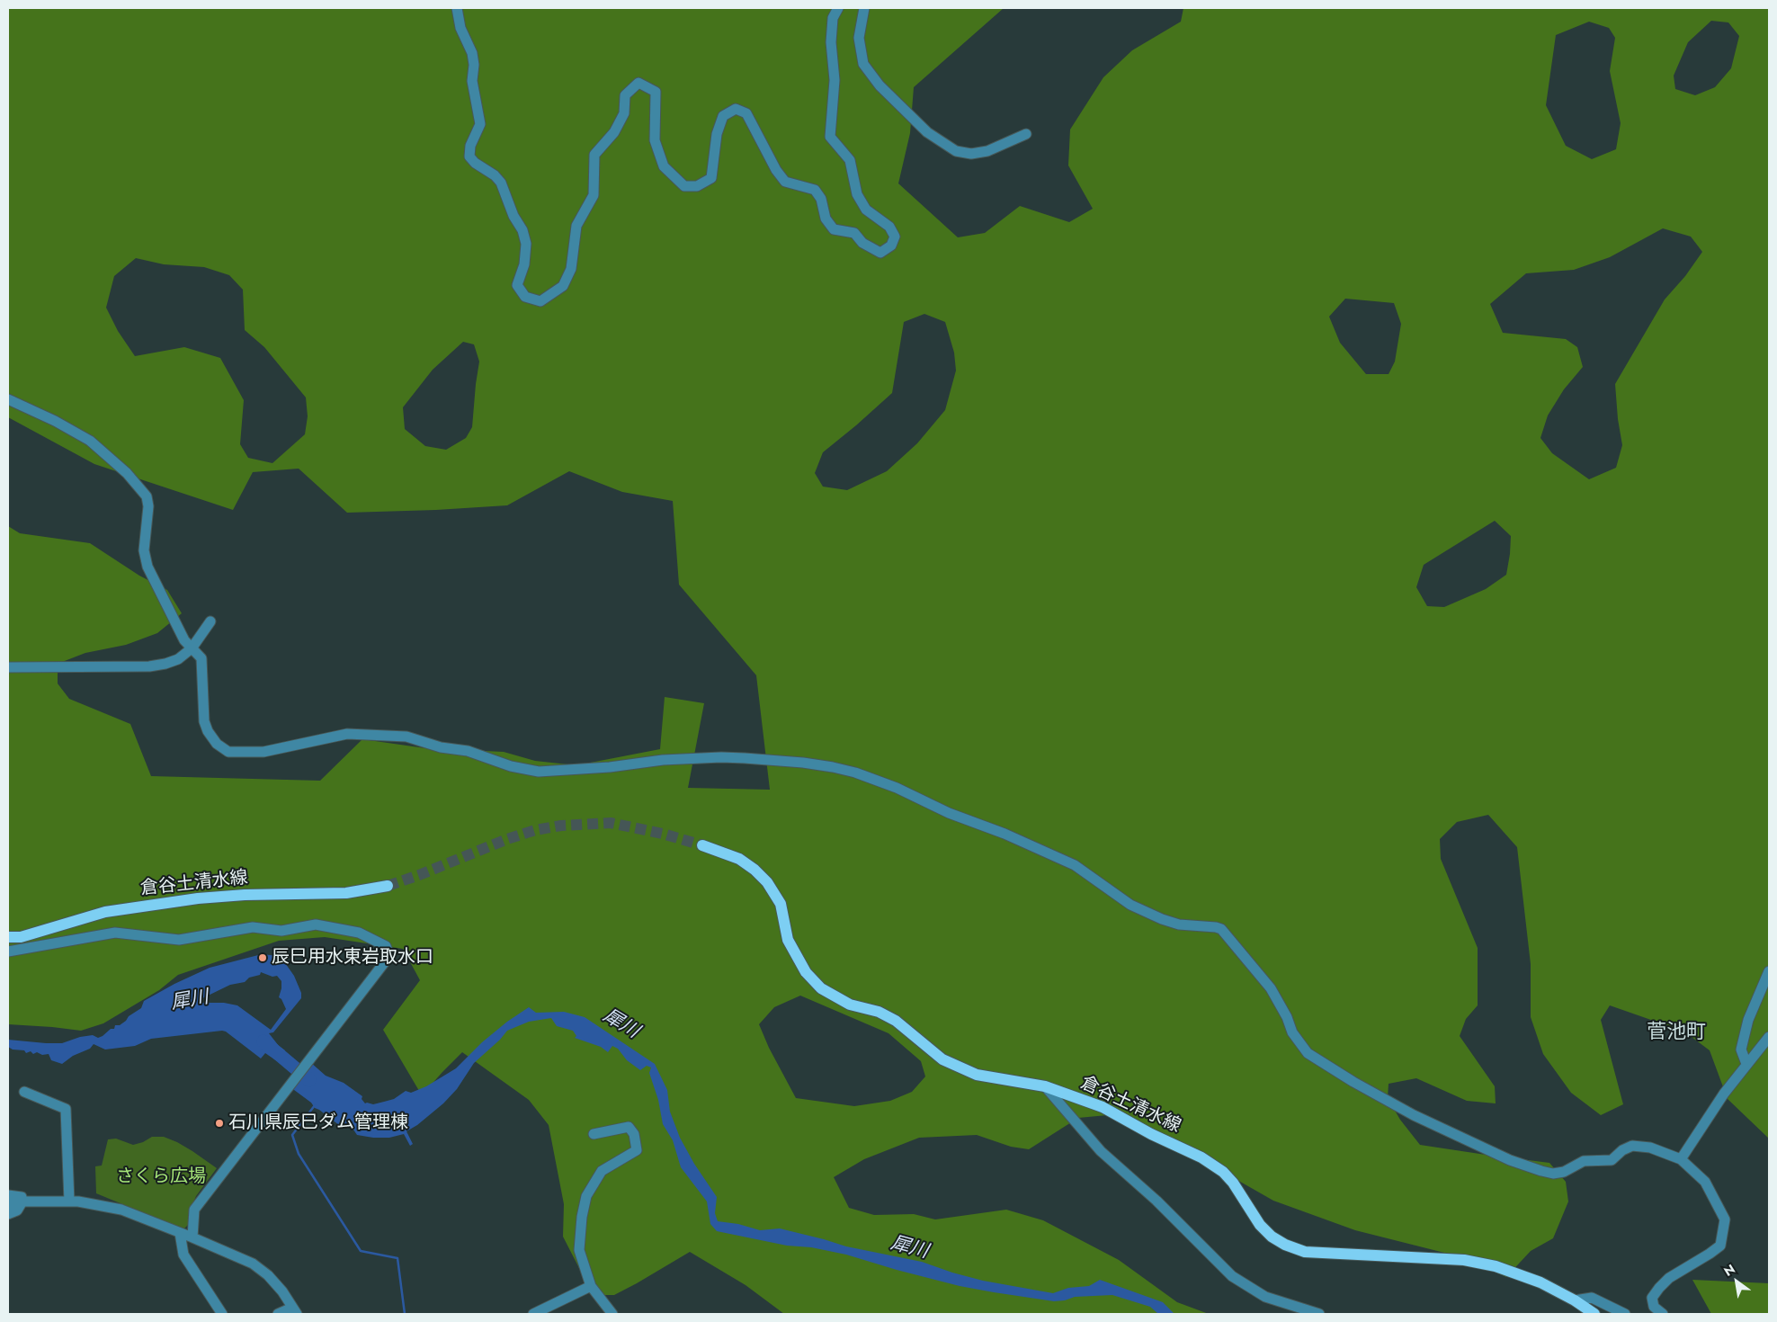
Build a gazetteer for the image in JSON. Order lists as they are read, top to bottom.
{
  "streets": {
    "main road": ["倉谷土清水線"]
  },
  "districts": ["菅池町"],
  "water": ["犀川"],
  "parks": ["さくら広場"],
  "places": ["辰巳用水東岩取水口", "石川県辰巳ダム管理棟"],
  "north": "top left"
}
